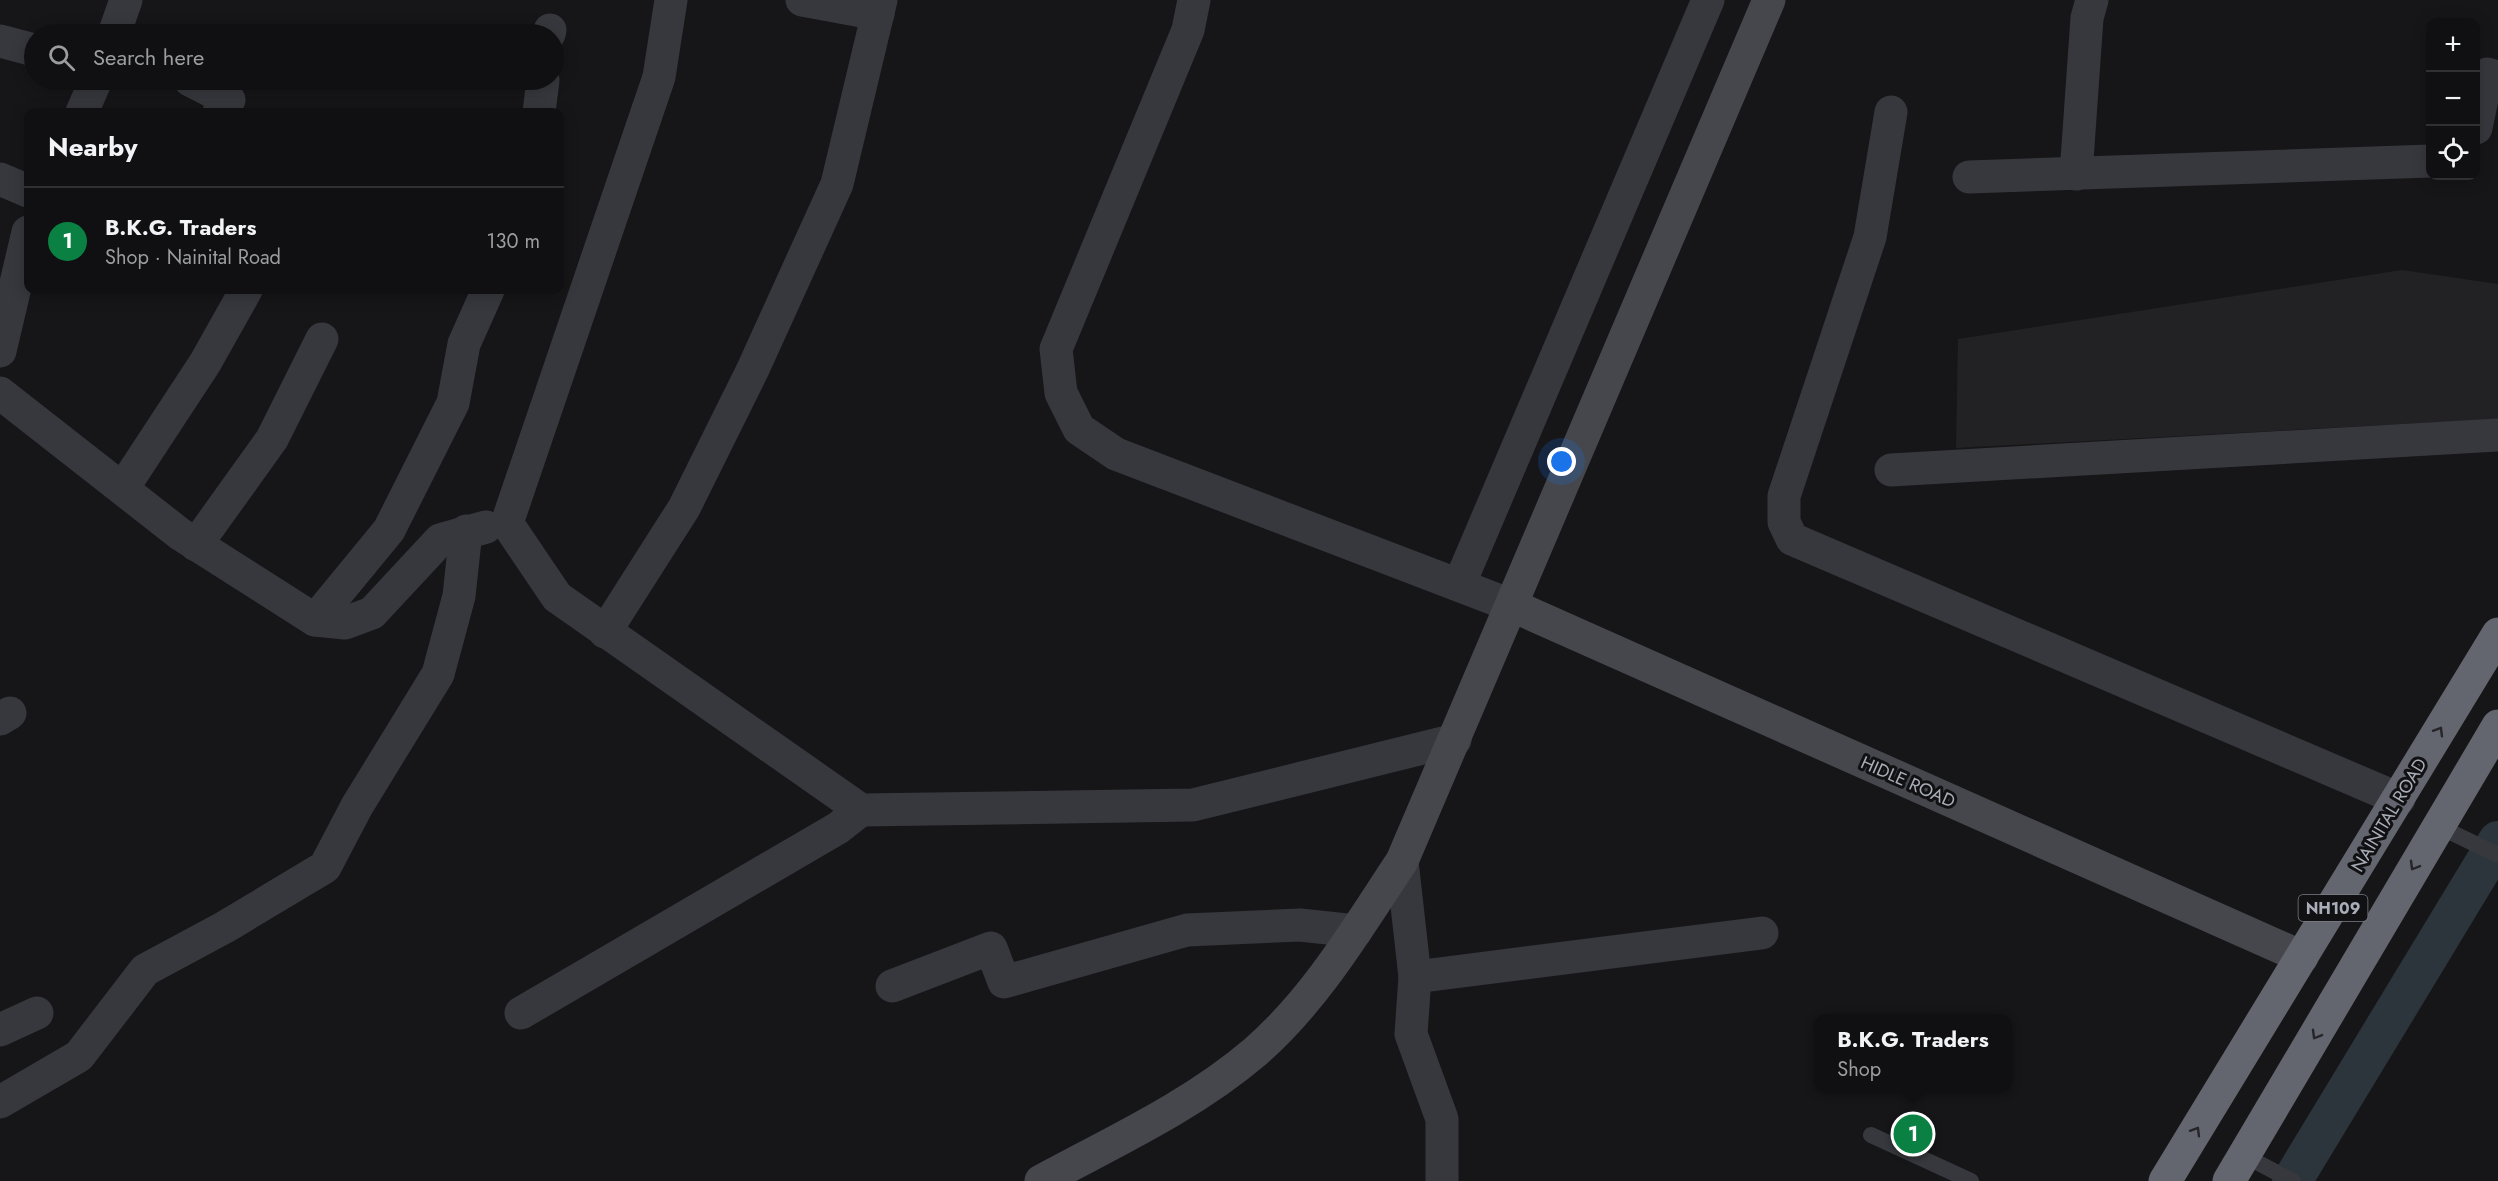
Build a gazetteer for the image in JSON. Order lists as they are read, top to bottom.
{
  "streets": {
    "highway": ["NAINITAL ROAD", "NH109"],
    "main road": ["HIDLE ROAD"]
  },
  "crossings": [
    ["HIDLE ROAD", "NAINITAL ROAD"]
  ],
  "page": {
    "map_buttons": ["+", "−"],
    "search": "Search here",
    "heading": "Nearby",
    "list": [
      {
        "mark": "1",
        "name": "B.K.G. Traders",
        "note": "Shop · Nainital Road",
        "value": "130 m"
      }
    ],
    "popup": ["B.K.G. Traders", "Shop"],
    "pins": "1"
  }
}
